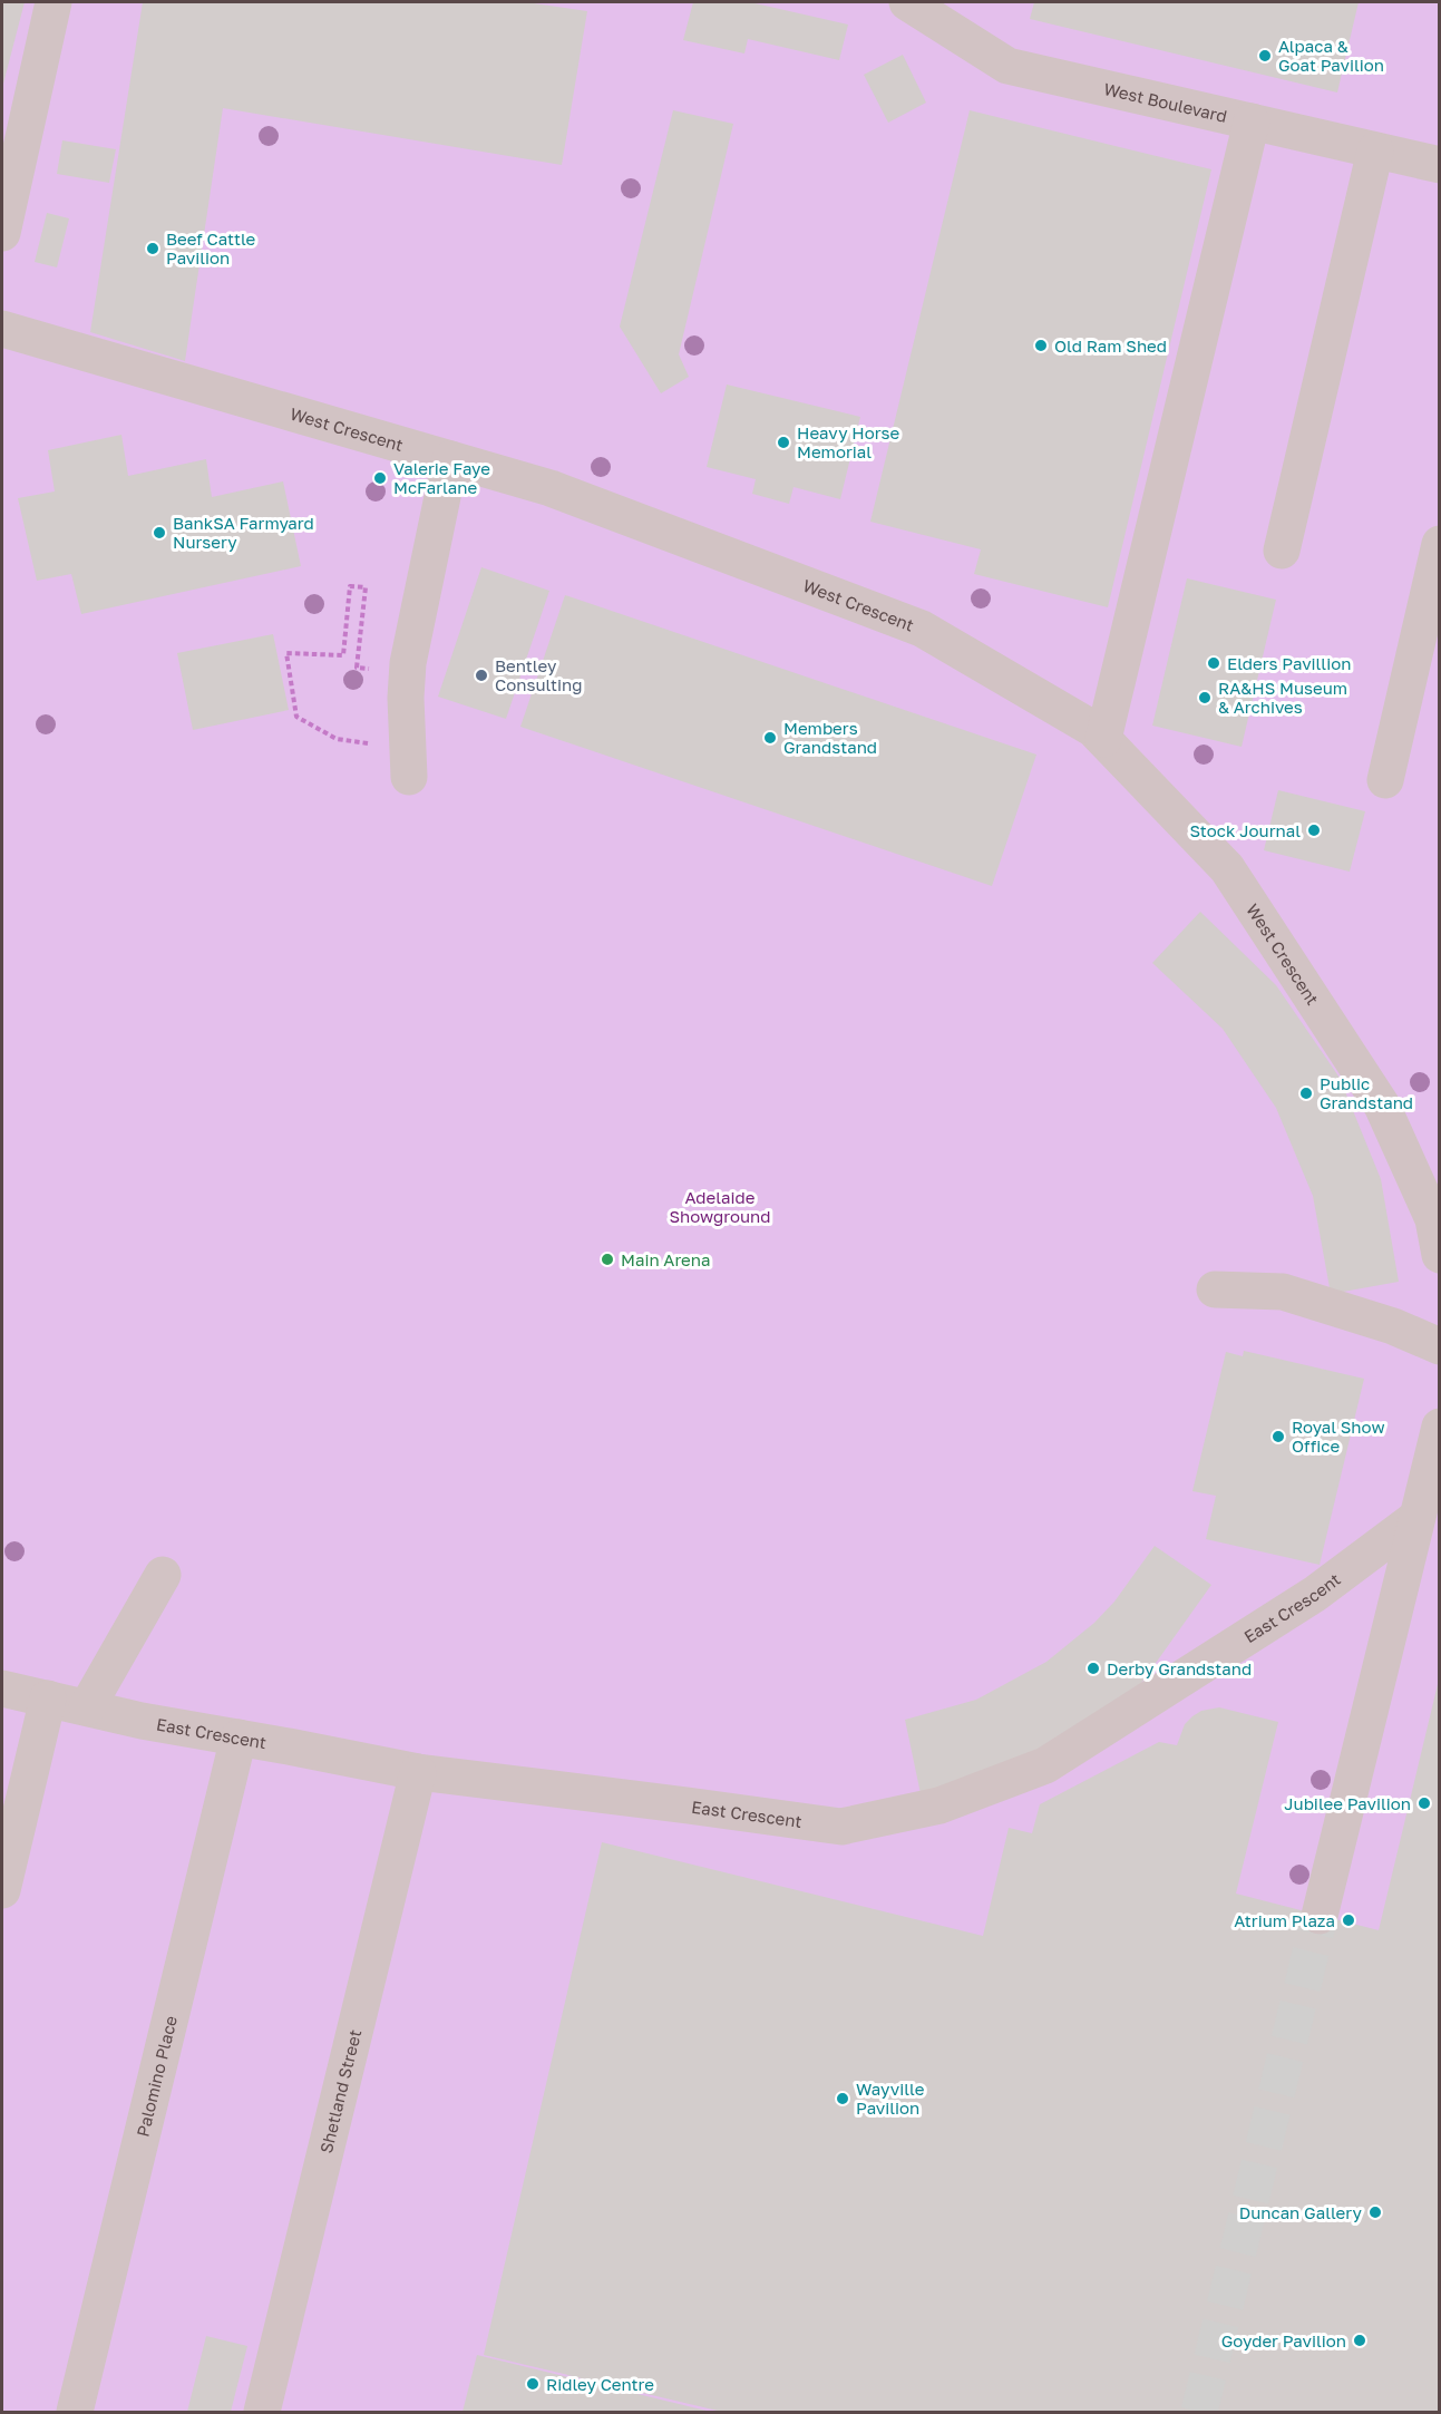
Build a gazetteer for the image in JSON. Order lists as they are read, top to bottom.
{
  "streets": {
    "street": [
      "West Boulevard",
      "West Crescent",
      "East Crescent",
      "Palomino Place",
      "Shetland Street"
    ]
  },
  "crossings": [
    ["East Crescent", "Palomino Place"],
    ["East Crescent", "Shetland Street"]
  ],
  "parks": ["Adelaide Showground"],
  "places": [
    "Alpaca & Goat Pavilion",
    "Beef Cattle Pavilion",
    "Old Ram Shed",
    "Heavy Horse Memorial",
    "Valerie Faye McFarlane",
    "BankSA Farmyard Nursery",
    "Elders Pavillion",
    "Bentley Consulting",
    "RA&HS Museum & Archives",
    "Members Grandstand",
    "Stock Journal",
    "Public Grandstand",
    "Main Arena",
    "Royal Show Office",
    "Derby Grandstand",
    "Jubilee Pavilion",
    "Atrium Plaza",
    "Wayville Pavilion",
    "Duncan Gallery",
    "Goyder Pavilion",
    "Ridley Centre"
  ]
}
